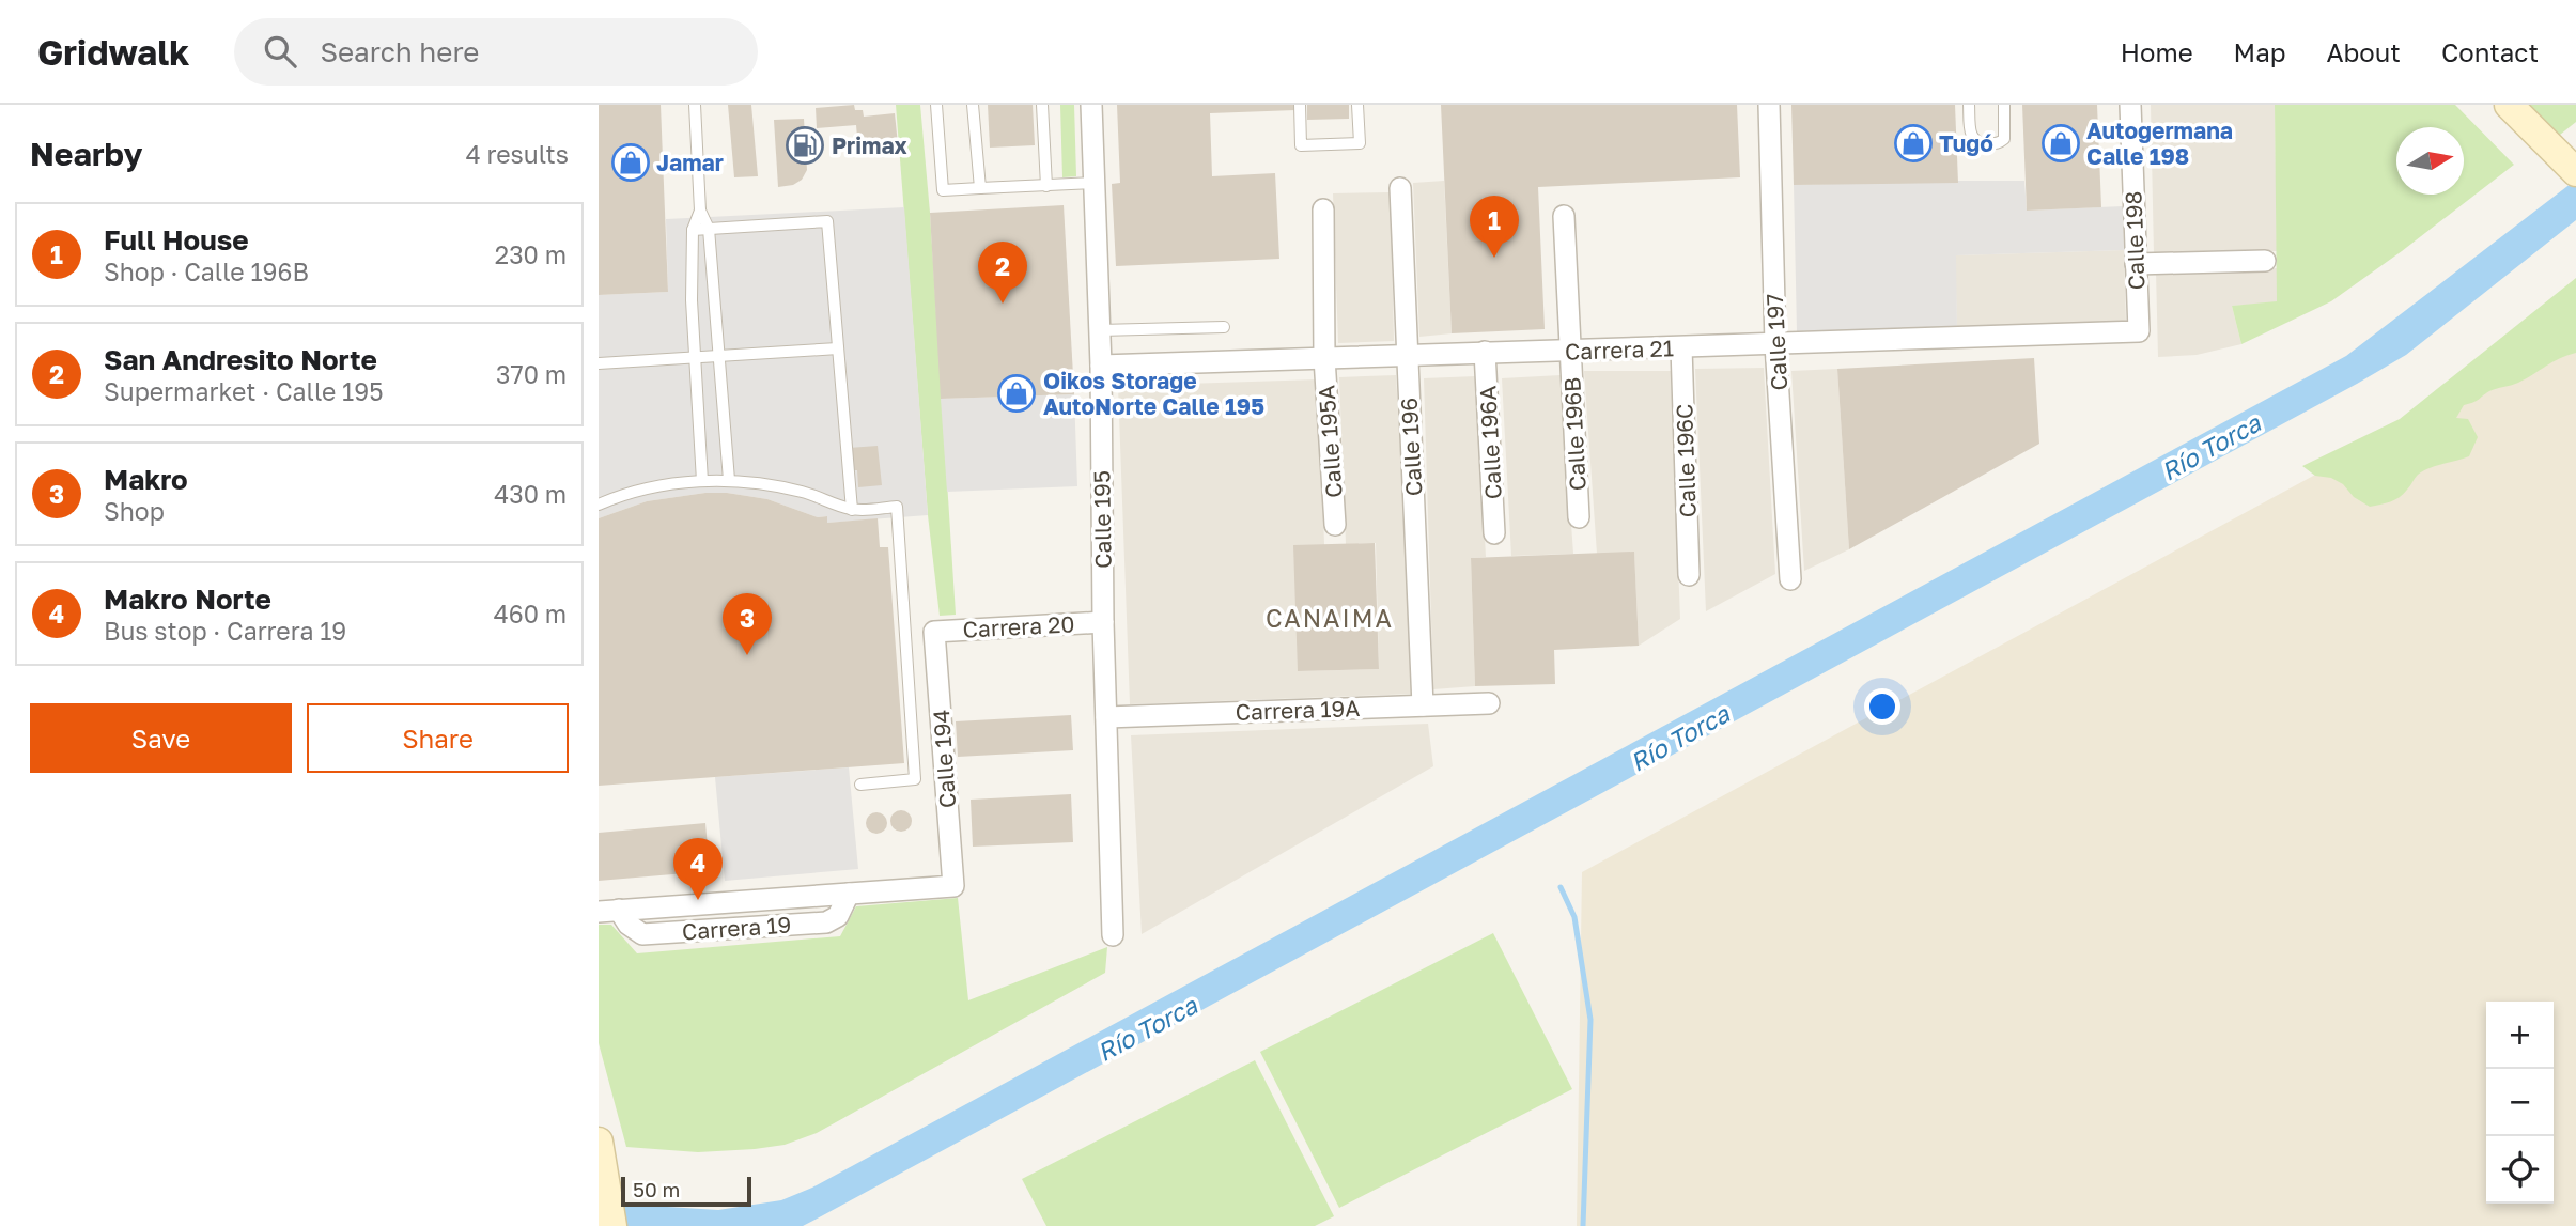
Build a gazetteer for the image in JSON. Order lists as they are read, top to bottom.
{
  "streets": {
    "street": [
      "Calle 198",
      "Calle 197",
      "Carrera 21",
      "Calle 196B",
      "Calle 195A",
      "Calle 196A",
      "Calle 196",
      "Calle 196C",
      "Calle 195",
      "Carrera 20",
      "Carrera 19A",
      "Calle 194",
      "Carrera 19"
    ]
  },
  "crossings": [
    ["Calle 198", "Carrera 21"],
    ["Calle 197", "Carrera 21"],
    ["Carrera 21", "Calle 196B"],
    ["Carrera 21", "Calle 195A"],
    ["Carrera 21", "Calle 196A"],
    ["Carrera 21", "Calle 196"],
    ["Carrera 21", "Calle 196C"],
    ["Carrera 21", "Calle 195"],
    ["Calle 196", "Carrera 19A"],
    ["Calle 195", "Carrera 20"],
    ["Calle 195", "Carrera 19A"],
    ["Carrera 20", "Calle 194"],
    ["Calle 194", "Carrera 19"]
  ],
  "districts": ["CANAIMA"],
  "water": ["Río Torca"],
  "places": {
    "shop": [
      "Tugó",
      "Autogermana Calle 198",
      "Jamar",
      "Oikos Storage AutoNorte Calle 195"
    ],
    "fuel station": ["Primax"]
  },
  "scale_bar": "50 m",
  "north": "right",
  "page": {
    "header": "Gridwalk",
    "search": "Search here",
    "nav": [
      "Home",
      "Map",
      "About",
      "Contact"
    ],
    "heading": ["Nearby", "4 results"],
    "pins": [
      "1",
      "2",
      "3",
      "4"
    ],
    "list": [
      {
        "mark": "1",
        "name": "Full House",
        "note": "Shop · Calle 196B",
        "value": "230 m"
      },
      {
        "mark": "2",
        "name": "San Andresito Norte",
        "note": "Supermarket · Calle 195",
        "value": "370 m"
      },
      {
        "mark": "3",
        "name": "Makro",
        "note": "Shop",
        "value": "430 m"
      },
      {
        "mark": "4",
        "name": "Makro Norte",
        "note": "Bus stop · Carrera 19",
        "value": "460 m"
      }
    ],
    "buttons": ["Save", "Share"],
    "map_buttons": ["+", "−"],
    "scale": "50 m"
  }
}
